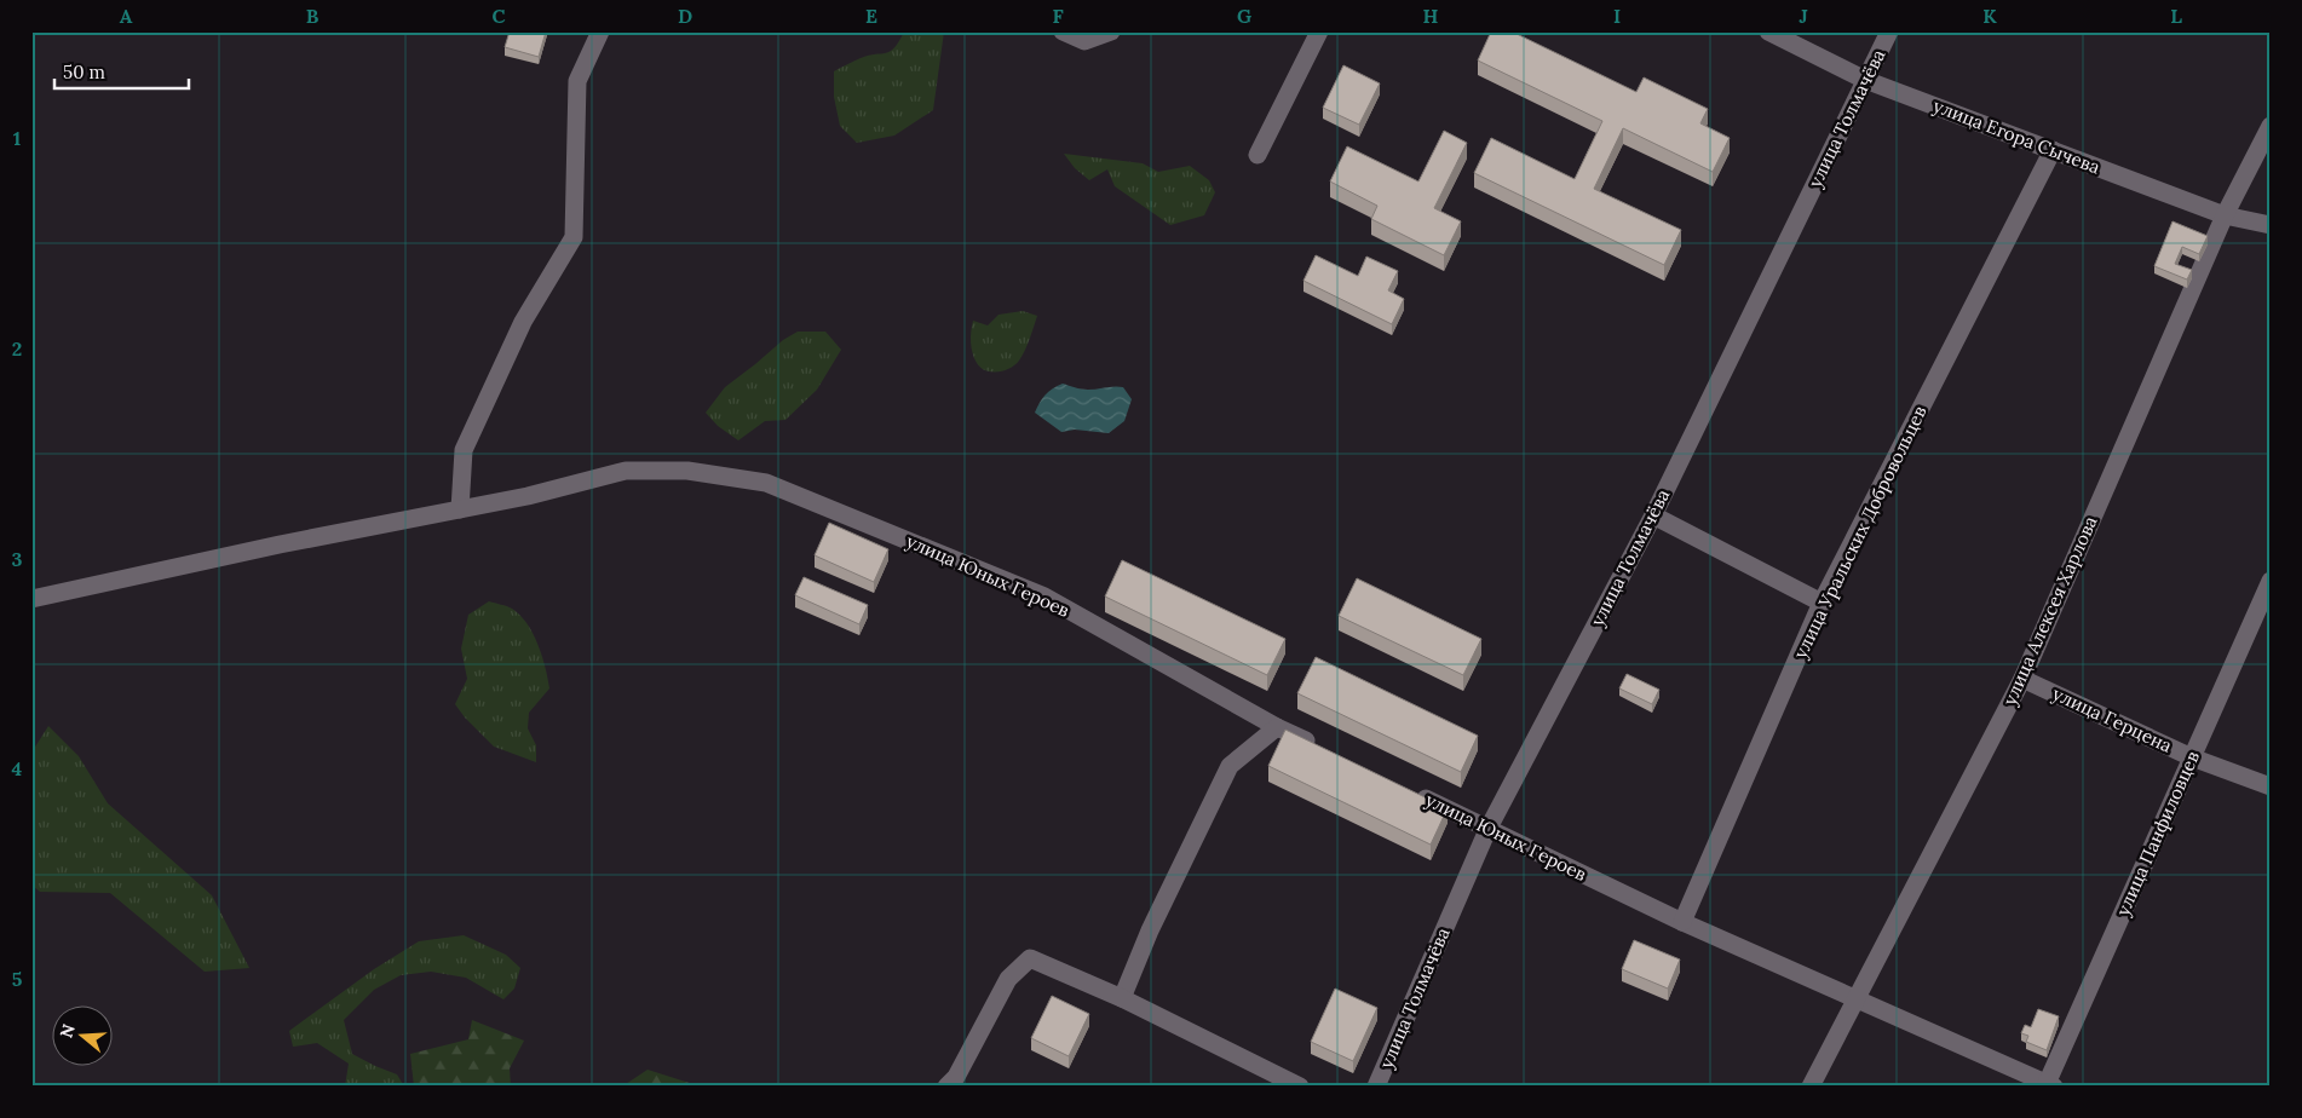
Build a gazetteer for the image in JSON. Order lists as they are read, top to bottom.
{
  "streets": {
    "street": [
      "улица Толмачёва",
      "улица Егора Сычева",
      "улица Уральских Добровольцев",
      "улица Юных Героев",
      "улица Алексея Харлова",
      "улица Герцена",
      "улица Панфиловцев"
    ]
  },
  "crossings": [
    ["улица Толмачёва", "улица Егора Сычева"],
    ["улица Толмачёва", "улица Юных Героев"],
    ["улица Егора Сычева", "улица Уральских Добровольцев"],
    ["улица Егора Сычева", "улица Алексея Харлова"],
    ["улица Уральских Добровольцев", "улица Юных Героев"],
    ["улица Юных Героев", "улица Алексея Харлова"],
    ["улица Юных Героев", "улица Панфиловцев"],
    ["улица Алексея Харлова", "улица Герцена"],
    ["улица Герцена", "улица Панфиловцев"]
  ],
  "scale_bar": "50 m",
  "north": "left",
  "grid": {
    "columns": [
      "A",
      "B",
      "C",
      "D",
      "E",
      "F",
      "G",
      "H",
      "I",
      "J",
      "K",
      "L"
    ],
    "rows": [
      "1",
      "2",
      "3",
      "4",
      "5"
    ]
  }
}
